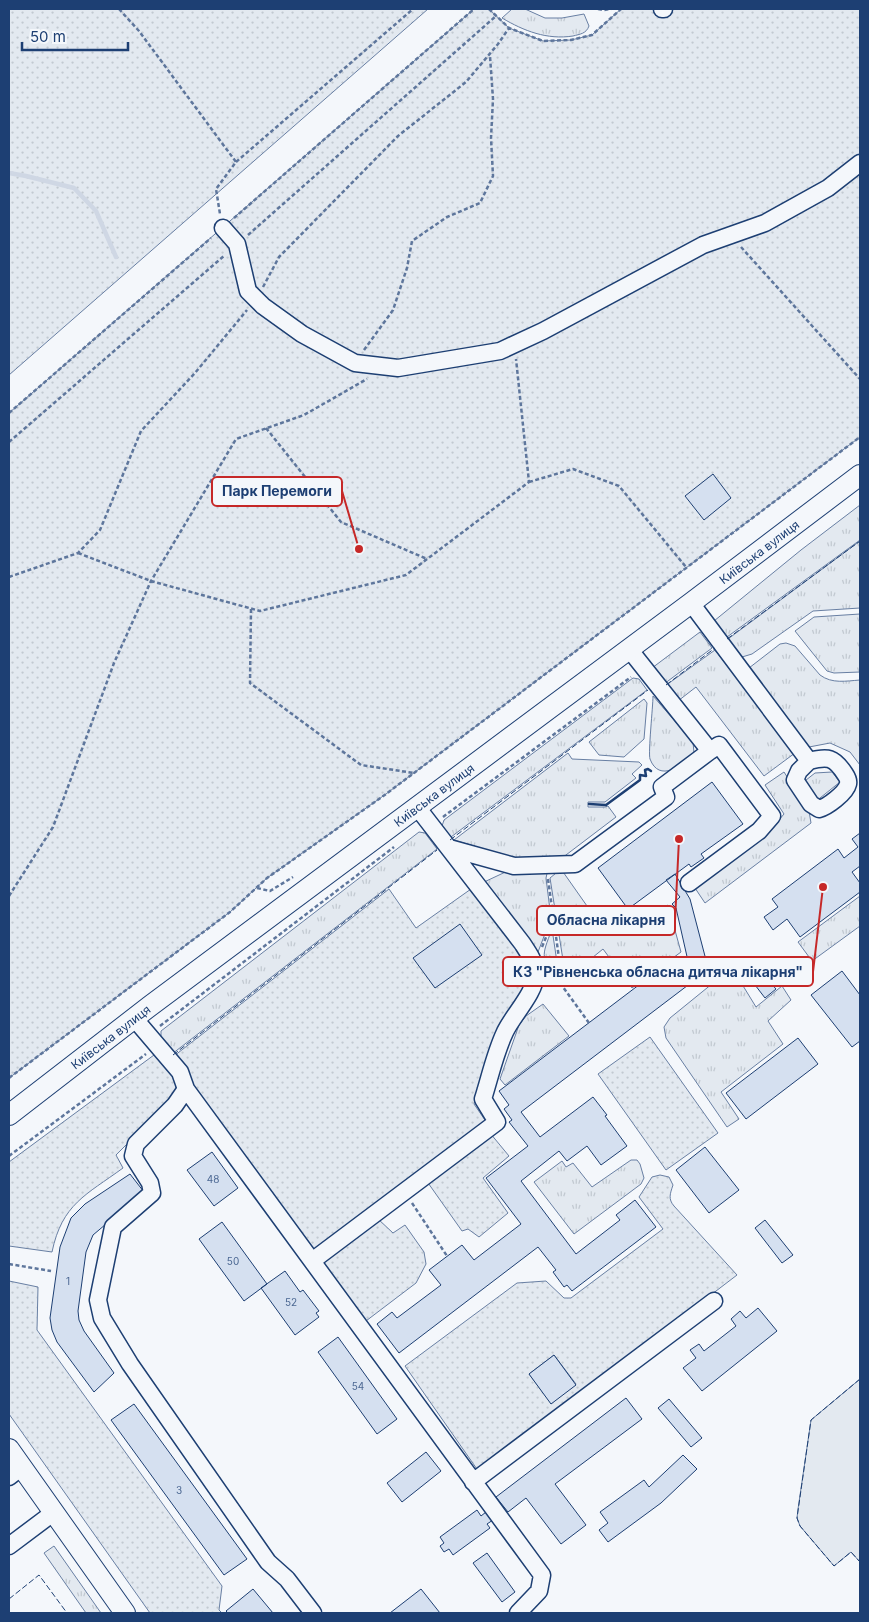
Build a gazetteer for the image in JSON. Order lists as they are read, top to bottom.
{
  "streets": {
    "main road": ["Київська вулиця"]
  },
  "places": ["Парк Перемоги", "Обласна лікарня", "КЗ \"Рівненська обласна дитяча лікарня\""],
  "house_numbers": [
    "48",
    "50",
    "1",
    "52",
    "54",
    "3"
  ],
  "scale_bar": "50 m"
}
